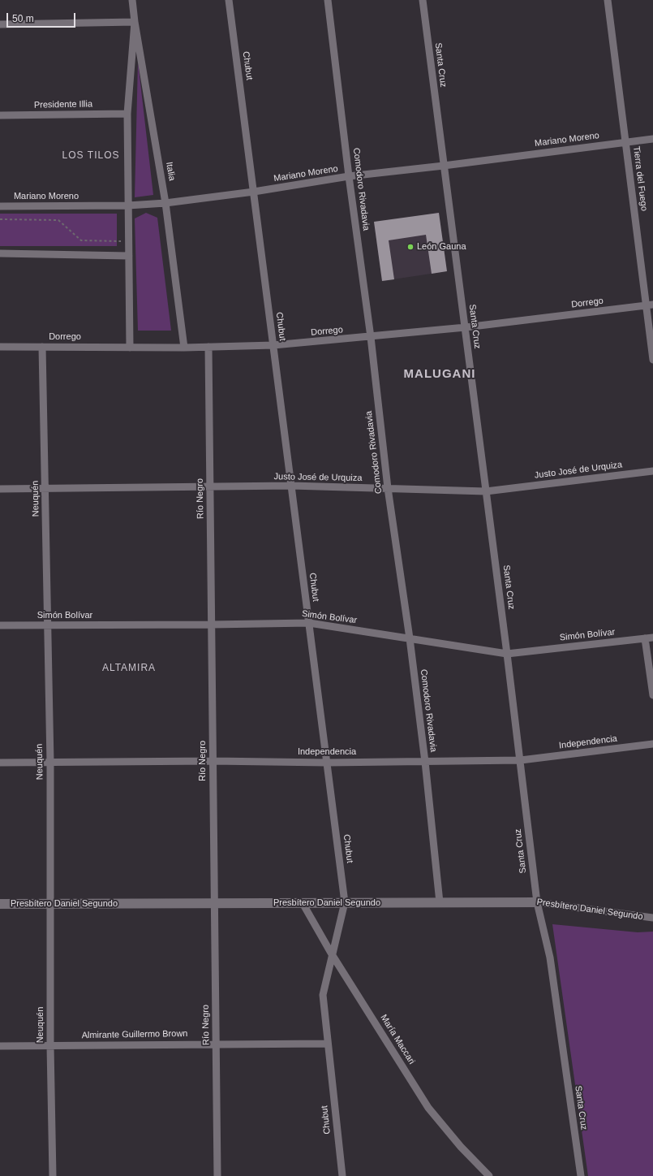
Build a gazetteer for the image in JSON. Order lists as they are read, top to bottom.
{
  "streets": {
    "main road": ["Presbítero Daniel Segundo"],
    "street": [
      "Santa Cruz",
      "Chubut",
      "Presidente Illia",
      "Mariano Moreno",
      "Italia",
      "Tierra del Fuego",
      "Comodoro Rivadavia",
      "Dorrego",
      "Justo José de Urquiza",
      "Neuquén",
      "Río Negro",
      "Simón Bolívar",
      "Independencia",
      "Almirante Guillermo Brown",
      "María Maccari"
    ]
  },
  "crossings": [
    ["Santa Cruz", "Mariano Moreno"],
    ["Santa Cruz", "Dorrego"],
    ["Santa Cruz", "Justo José de Urquiza"],
    ["Santa Cruz", "Simón Bolívar"],
    ["Santa Cruz", "Independencia"],
    ["Santa Cruz", "Presbítero Daniel Segundo"],
    ["Chubut", "Mariano Moreno"],
    ["Chubut", "Dorrego"],
    ["Chubut", "Justo José de Urquiza"],
    ["Chubut", "Simón Bolívar"],
    ["Chubut", "Independencia"],
    ["Chubut", "Presbítero Daniel Segundo"],
    ["Chubut", "Almirante Guillermo Brown"],
    ["Chubut", "María Maccari"],
    ["Mariano Moreno", "Italia"],
    ["Mariano Moreno", "Tierra del Fuego"],
    ["Mariano Moreno", "Comodoro Rivadavia"],
    ["Italia", "Dorrego"],
    ["Tierra del Fuego", "Dorrego"],
    ["Comodoro Rivadavia", "Dorrego"],
    ["Comodoro Rivadavia", "Justo José de Urquiza"],
    ["Comodoro Rivadavia", "Simón Bolívar"],
    ["Comodoro Rivadavia", "Independencia"],
    ["Comodoro Rivadavia", "Presbítero Daniel Segundo"],
    ["Dorrego", "Neuquén"],
    ["Dorrego", "Río Negro"],
    ["Justo José de Urquiza", "Neuquén"],
    ["Justo José de Urquiza", "Río Negro"],
    ["Neuquén", "Simón Bolívar"],
    ["Neuquén", "Independencia"],
    ["Neuquén", "Presbítero Daniel Segundo"],
    ["Neuquén", "Almirante Guillermo Brown"],
    ["Río Negro", "Simón Bolívar"],
    ["Río Negro", "Independencia"],
    ["Río Negro", "Presbítero Daniel Segundo"],
    ["Río Negro", "Almirante Guillermo Brown"],
    ["Presbítero Daniel Segundo", "María Maccari"]
  ],
  "districts": ["LOS TILOS", "MALUGANI", "ALTAMIRA"],
  "places": ["León Gauna"],
  "scale_bar": "50 m"
}
